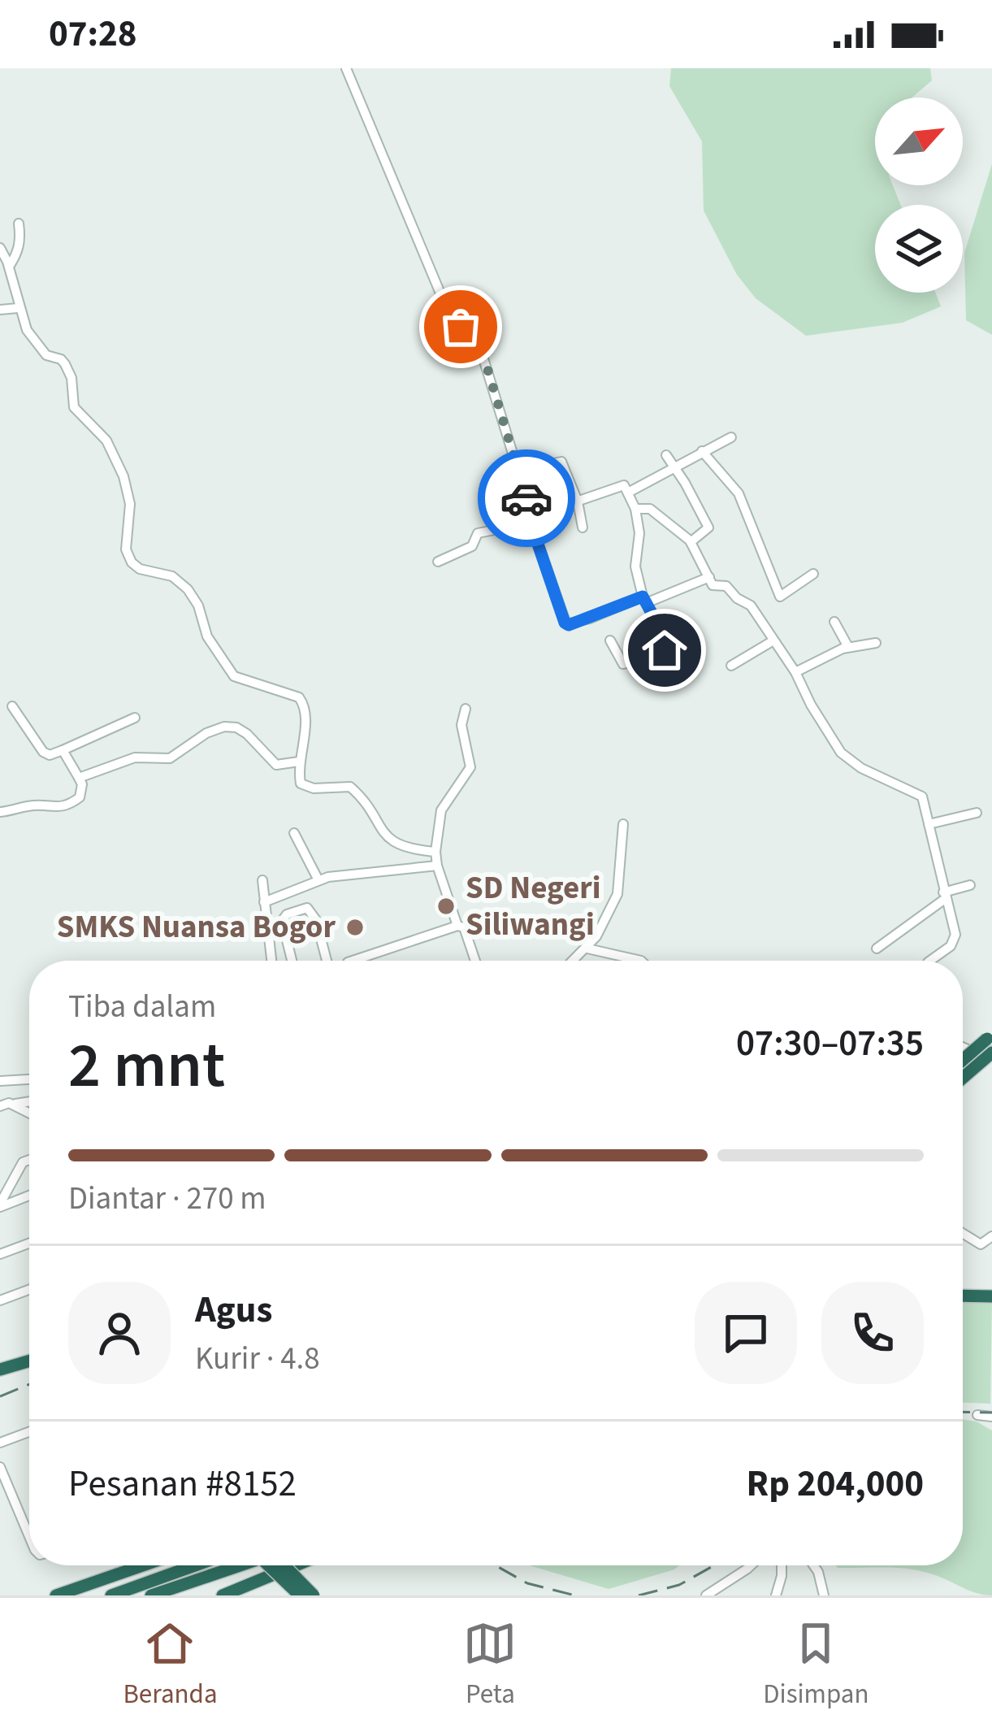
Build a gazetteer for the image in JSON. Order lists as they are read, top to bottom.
{
  "places": ["SD Negeri Siliwangi", "SMKS Nuansa Bogor"],
  "north": "top right",
  "page": {
    "status": "07:28",
    "heading": ["2 mnt", "Tiba dalam", "07:30–07:35"],
    "panel": [
      "Agus",
      "Kurir · 4.8",
      "Pesanan #8152",
      "Rp 204,000"
    ],
    "bar": "Diantar · 270 m",
    "tabs": ["Beranda", "Peta", "Disimpan"]
  }
}
